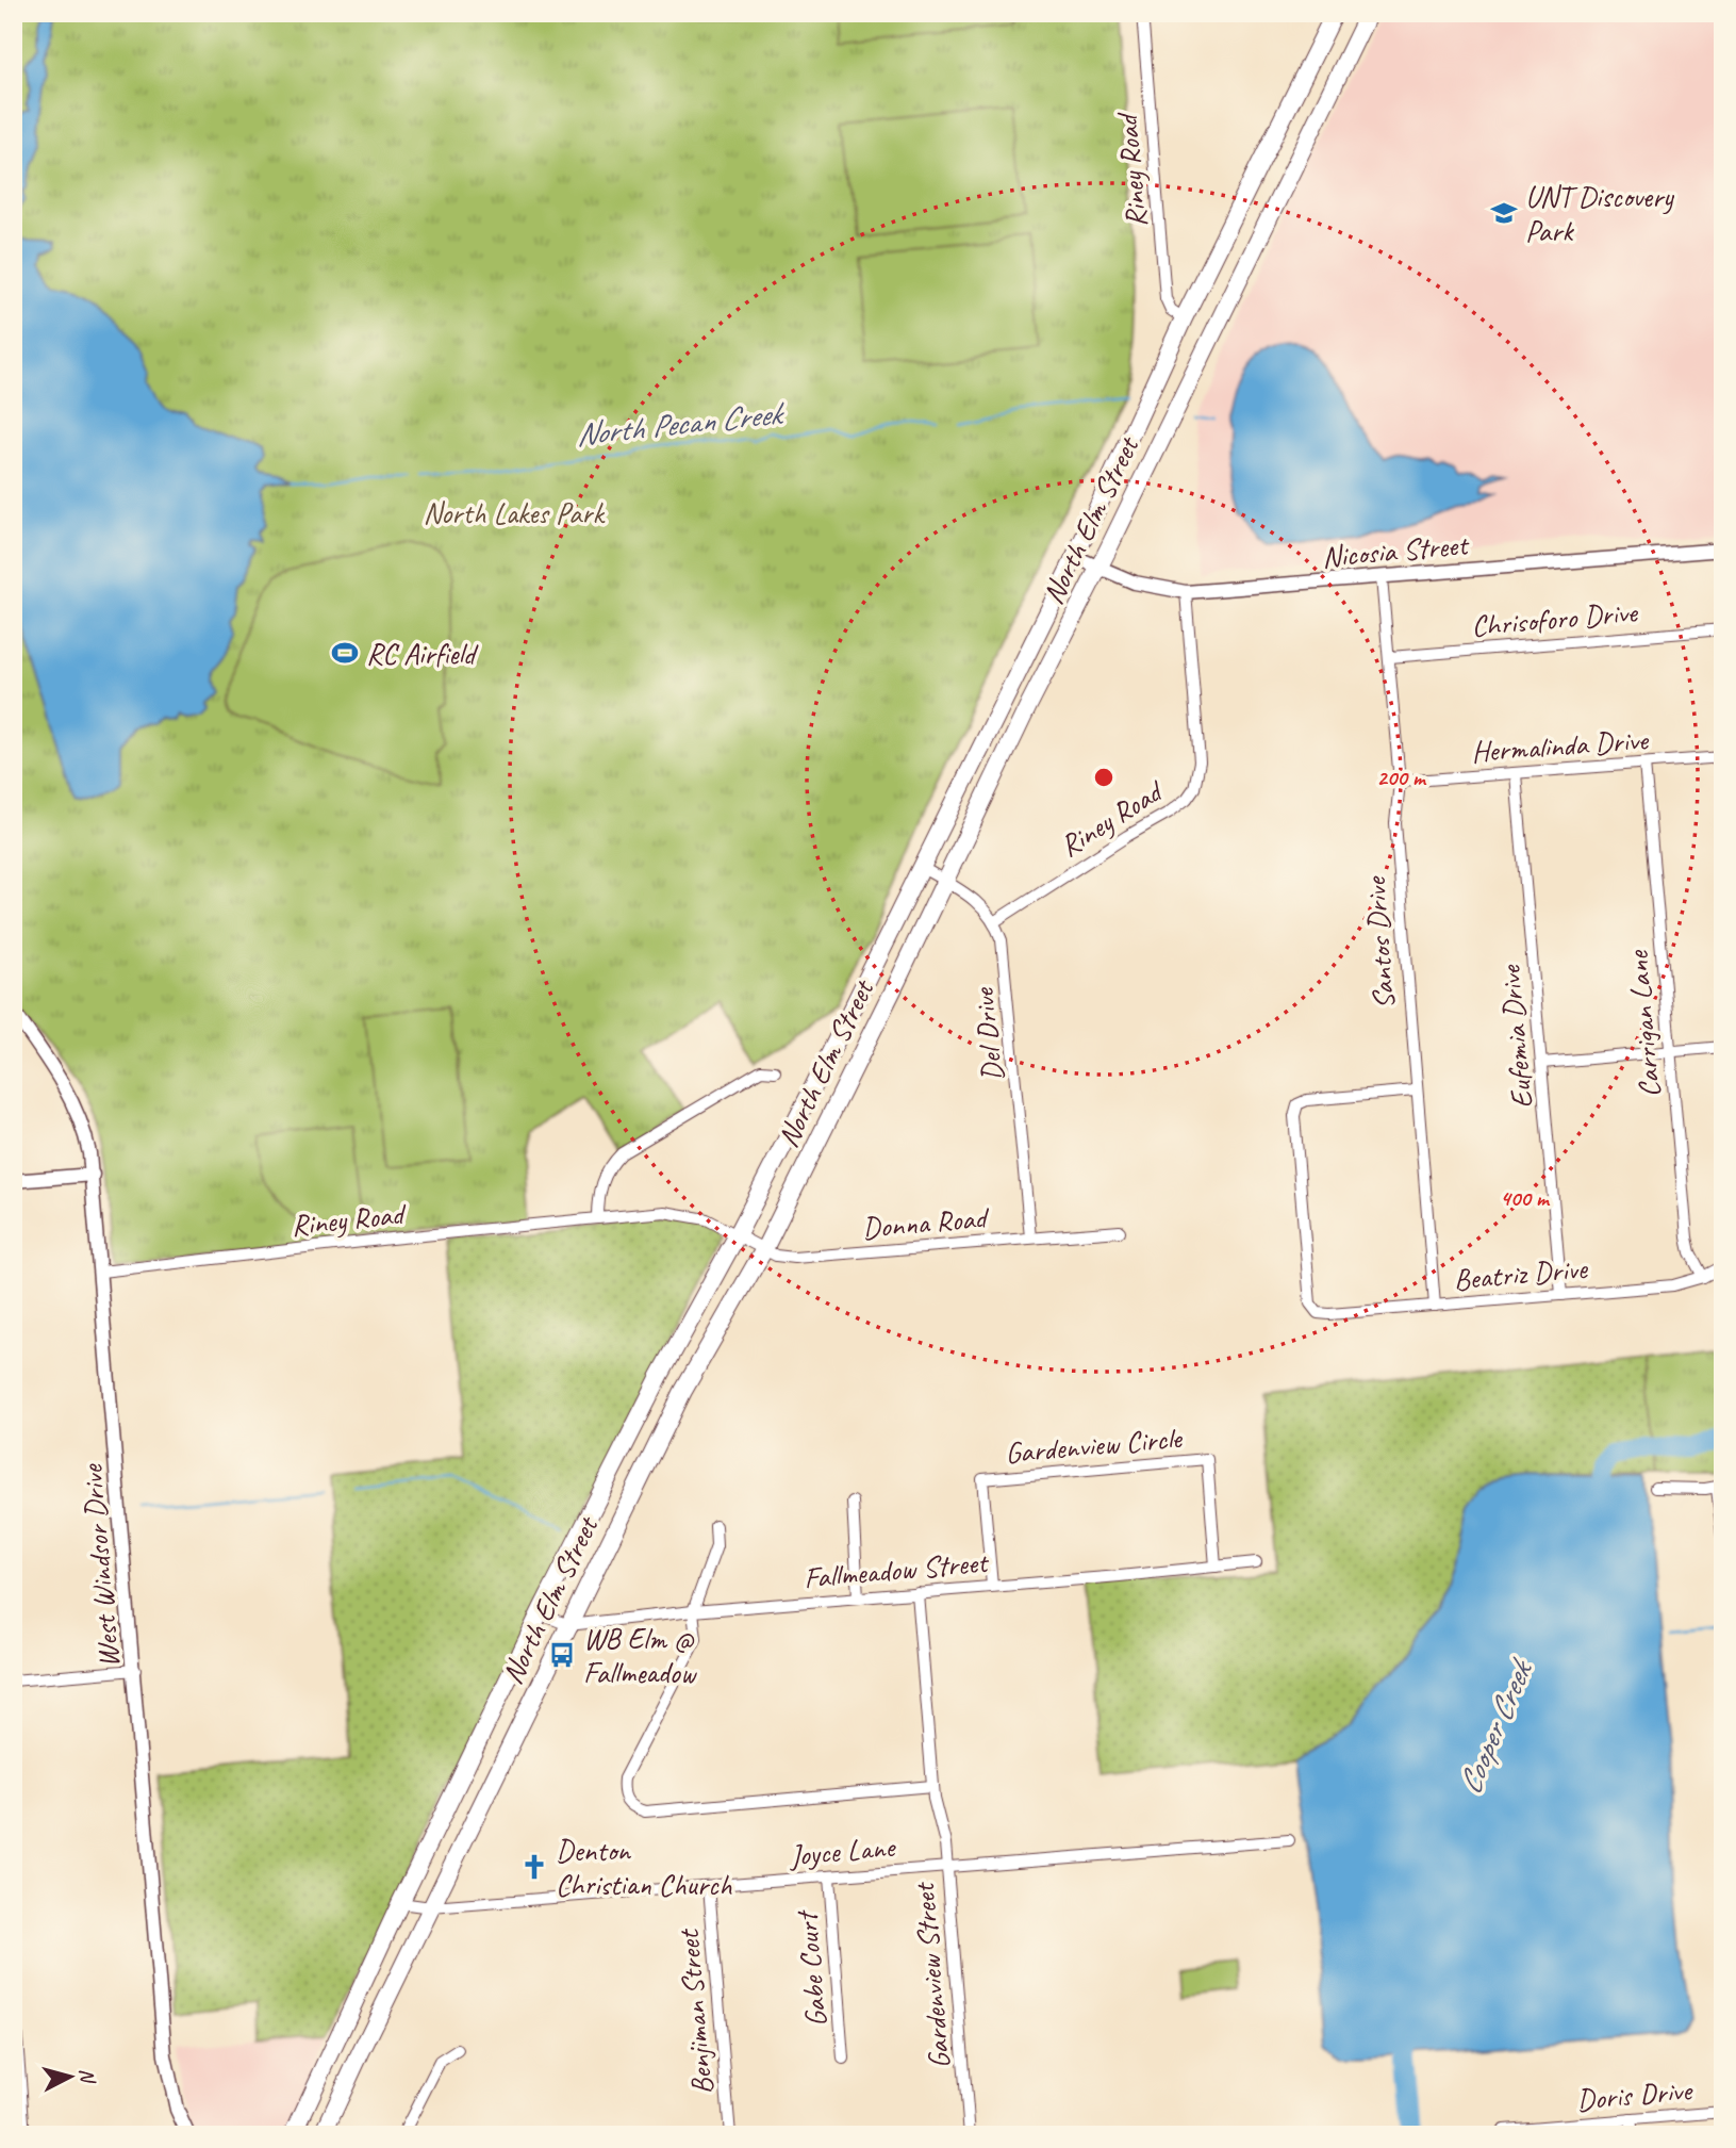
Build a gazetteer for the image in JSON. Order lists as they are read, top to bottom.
{
  "streets": {
    "main road": ["North Elm Street"],
    "street": [
      "Riney Road",
      "Nicosia Street",
      "Chrisoforo Drive",
      "Hermalinda Drive",
      "Santos Drive",
      "Carrigan Lane",
      "Del Drive",
      "Eufemia Drive",
      "Donna Road",
      "Beatriz Drive",
      "Gardenview Circle",
      "West Windsor Drive",
      "Fallmeadow Street",
      "Joyce Lane",
      "Gabe Court",
      "Gardenview Street",
      "Benjiman Street",
      "Doris Drive"
    ]
  },
  "crossings": [
    ["Riney Road", "North Elm Street"],
    ["Riney Road", "Nicosia Street"],
    ["Riney Road", "Del Drive"],
    ["Riney Road", "Donna Road"],
    ["Riney Road", "West Windsor Drive"],
    ["North Elm Street", "Nicosia Street"],
    ["North Elm Street", "Donna Road"],
    ["North Elm Street", "Fallmeadow Street"],
    ["North Elm Street", "Joyce Lane"],
    ["Nicosia Street", "Santos Drive"],
    ["Chrisoforo Drive", "Santos Drive"],
    ["Hermalinda Drive", "Santos Drive"],
    ["Hermalinda Drive", "Carrigan Lane"],
    ["Hermalinda Drive", "Eufemia Drive"],
    ["Santos Drive", "Beatriz Drive"],
    ["Carrigan Lane", "Beatriz Drive"],
    ["Del Drive", "Donna Road"],
    ["Eufemia Drive", "Beatriz Drive"],
    ["Gardenview Circle", "Fallmeadow Street"],
    ["Fallmeadow Street", "Gardenview Street"],
    ["Joyce Lane", "Gabe Court"],
    ["Joyce Lane", "Gardenview Street"],
    ["Joyce Lane", "Benjiman Street"]
  ],
  "water": ["North Pecan Creek", "Cooper Creek"],
  "parks": ["North Lakes Park"],
  "places": {
    "school or university": ["UNT Discovery Park"],
    "sports": ["RC Airfield"],
    "bus stop": ["WB Elm @ Fallmeadow"],
    "church": ["Denton Christian Church"]
  },
  "north": "right",
  "rings": ["200 m", "400 m"]
}
